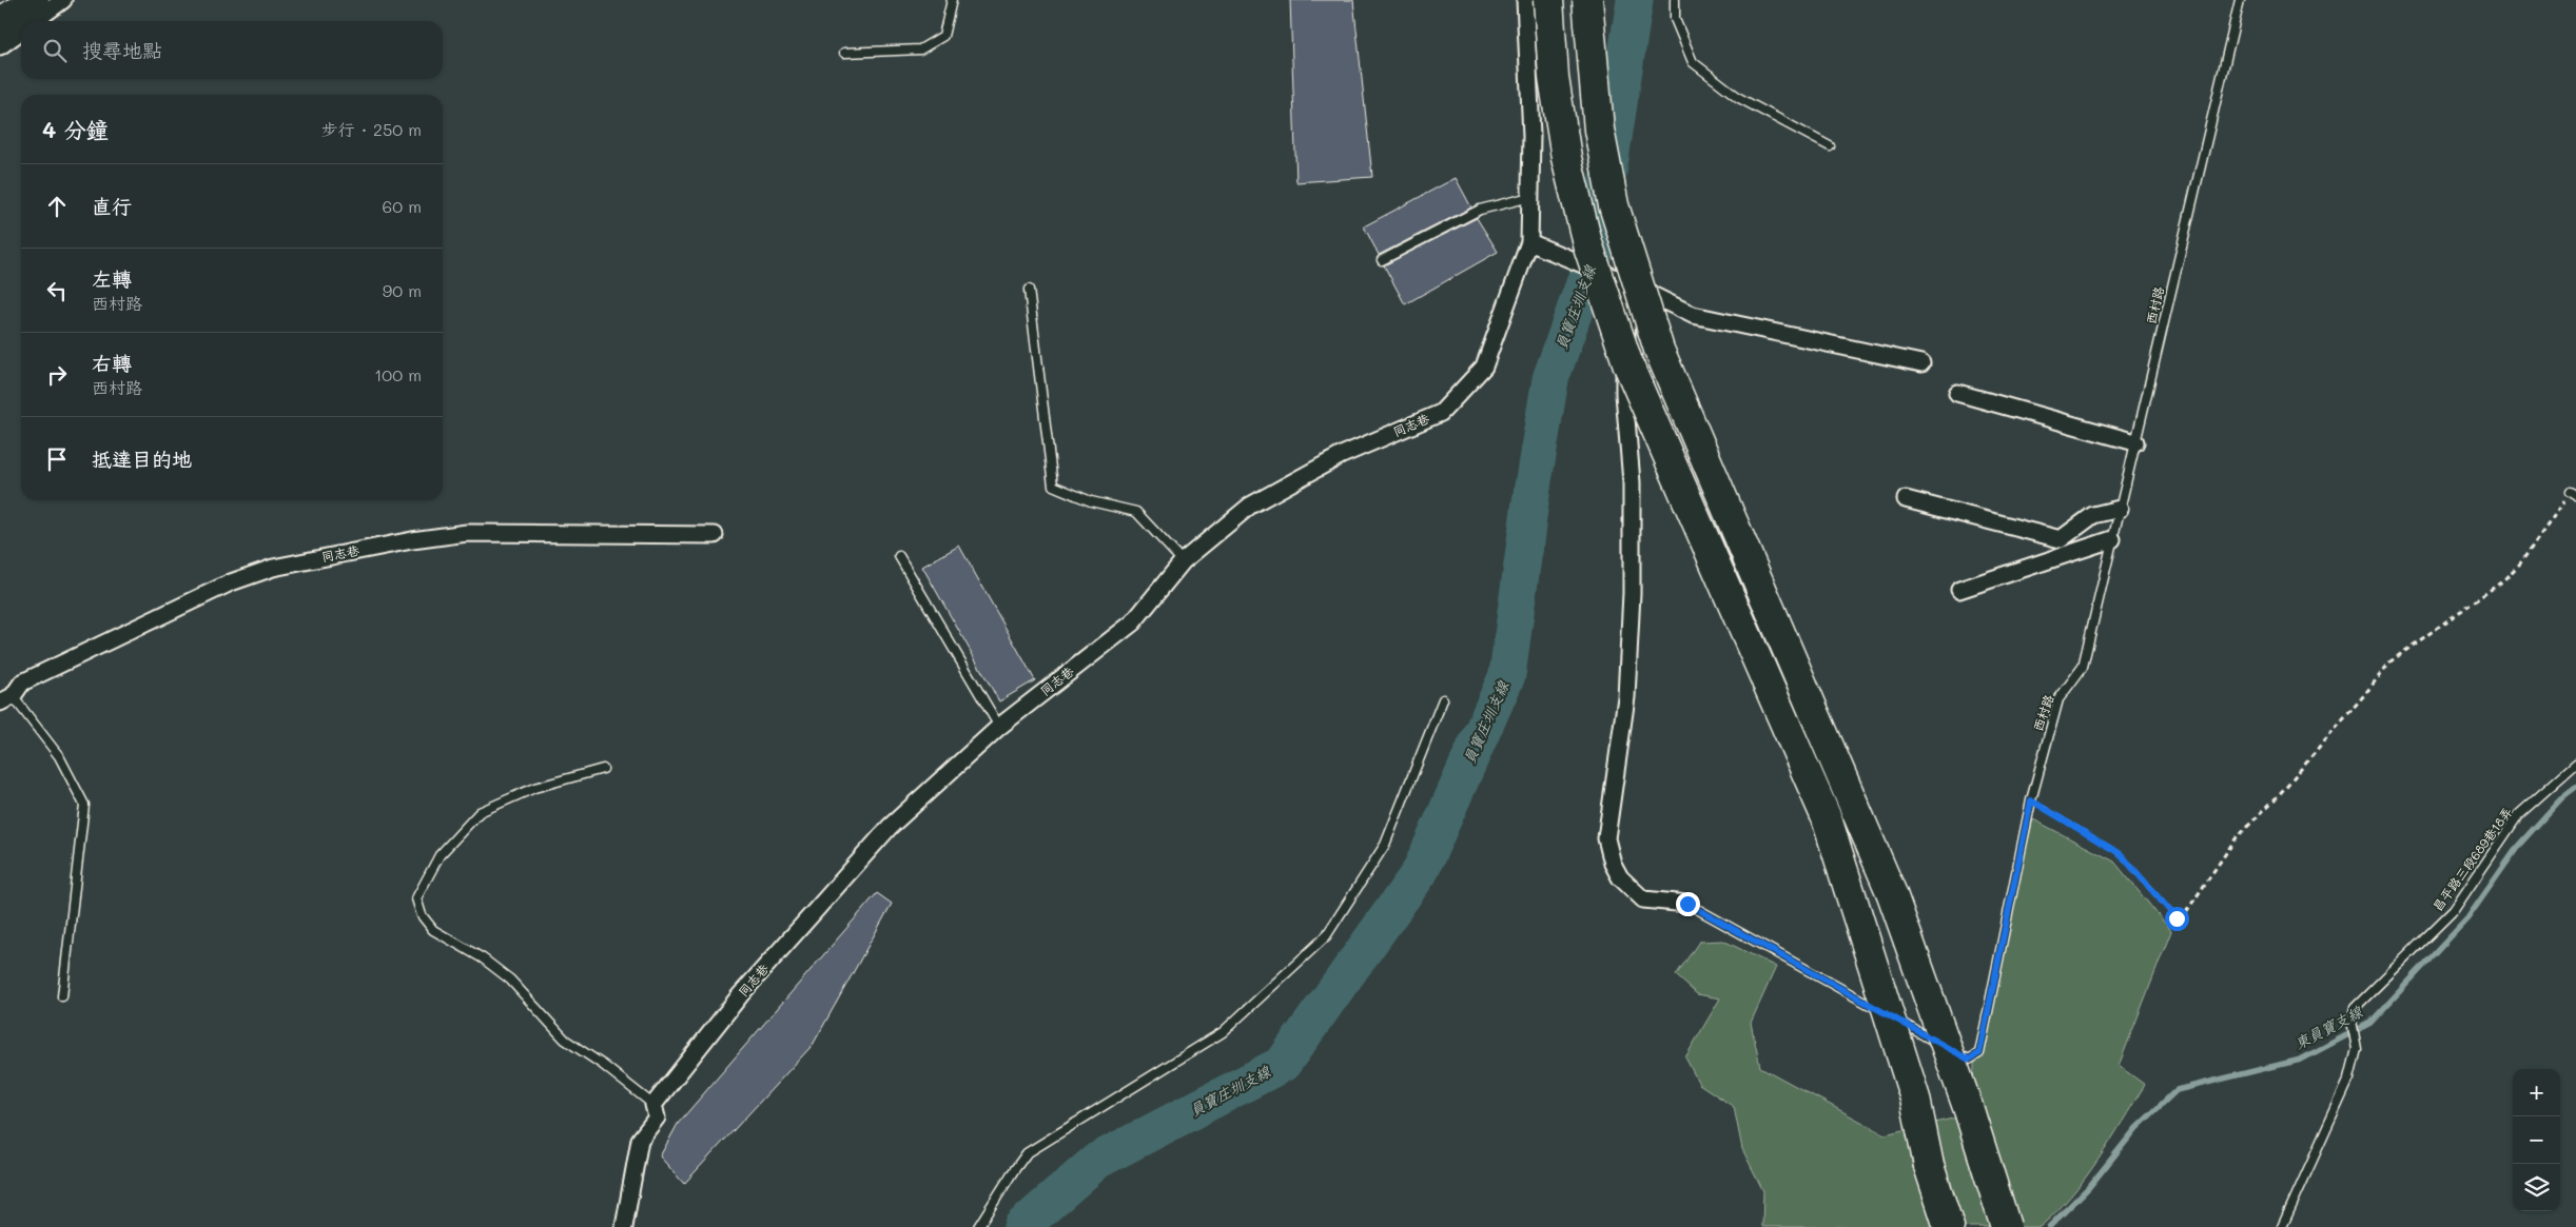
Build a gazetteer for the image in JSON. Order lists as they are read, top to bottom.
{
  "streets": {
    "street": ["同志巷"],
    "lane": ["西村路", "昌平路三段689巷18弄"]
  },
  "water": ["員寶庄圳支線", "東員寶支線"],
  "page": {
    "search": "搜尋地點",
    "heading": ["4 分鐘", "步行 · 250 m"],
    "list": [
      ["直行", "60 m"],
      ["左轉", "西村路", "90 m"],
      ["右轉", "西村路", "100 m"],
      "抵達目的地"
    ],
    "map_buttons": ["+", "−"]
  }
}
